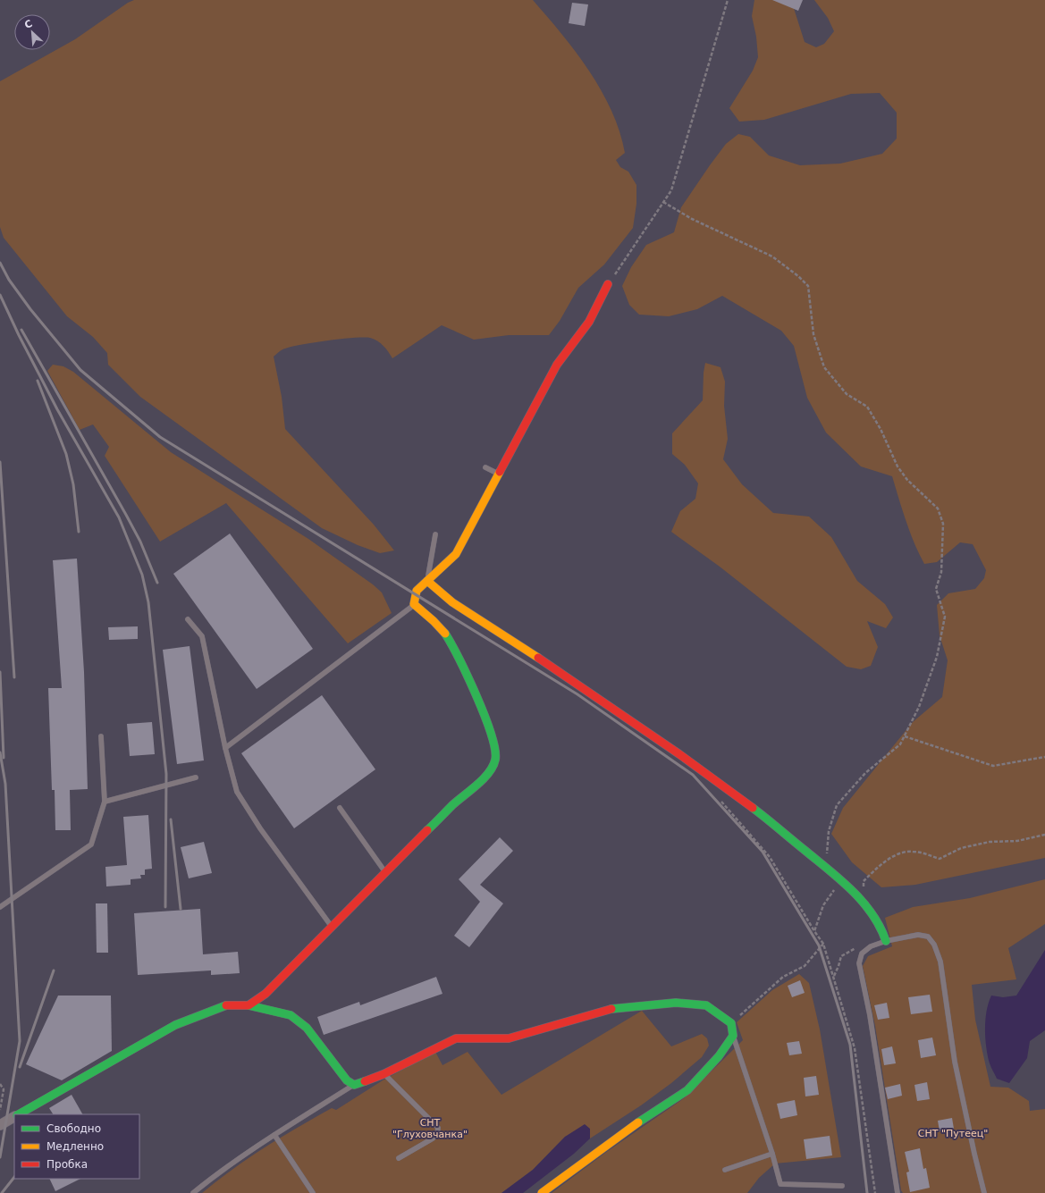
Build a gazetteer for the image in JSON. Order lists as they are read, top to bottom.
{
  "parks": ["СНТ \"Глуховчанка\"", "СНТ \"Путеец\""],
  "legend": ["Свободно", "Медленно", "Пробка"],
  "north": "top left"
}
